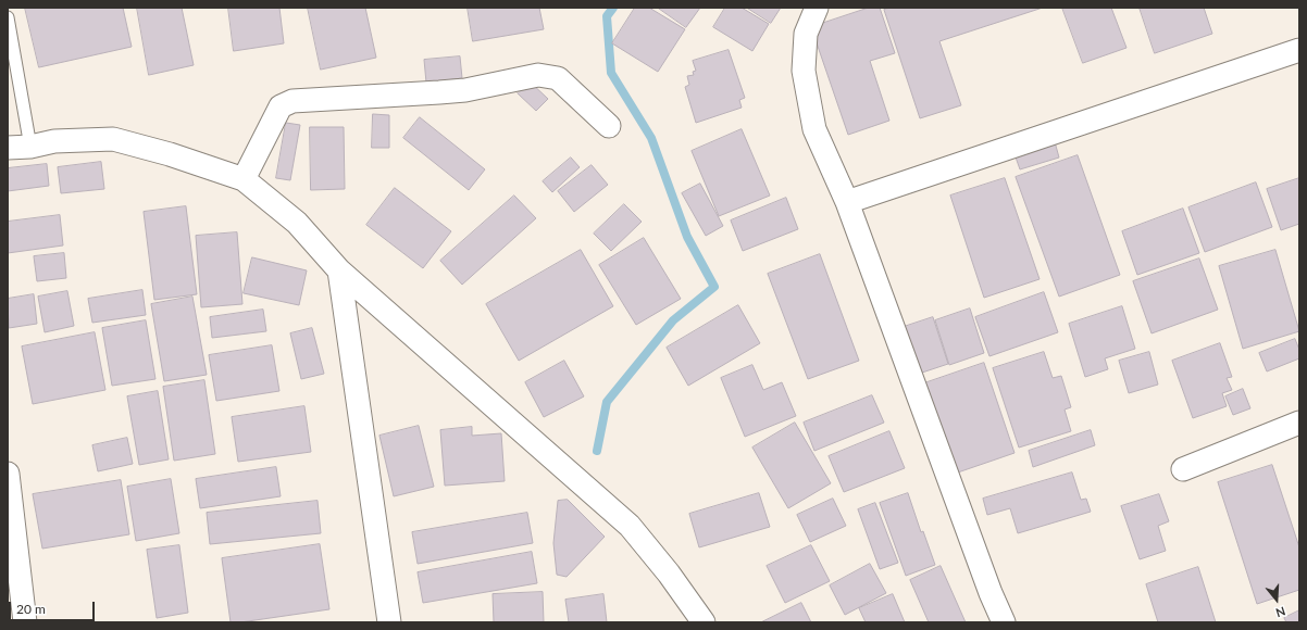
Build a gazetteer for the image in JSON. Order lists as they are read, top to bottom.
{
  "scale_bar": "20 m",
  "north": "bottom"
}
